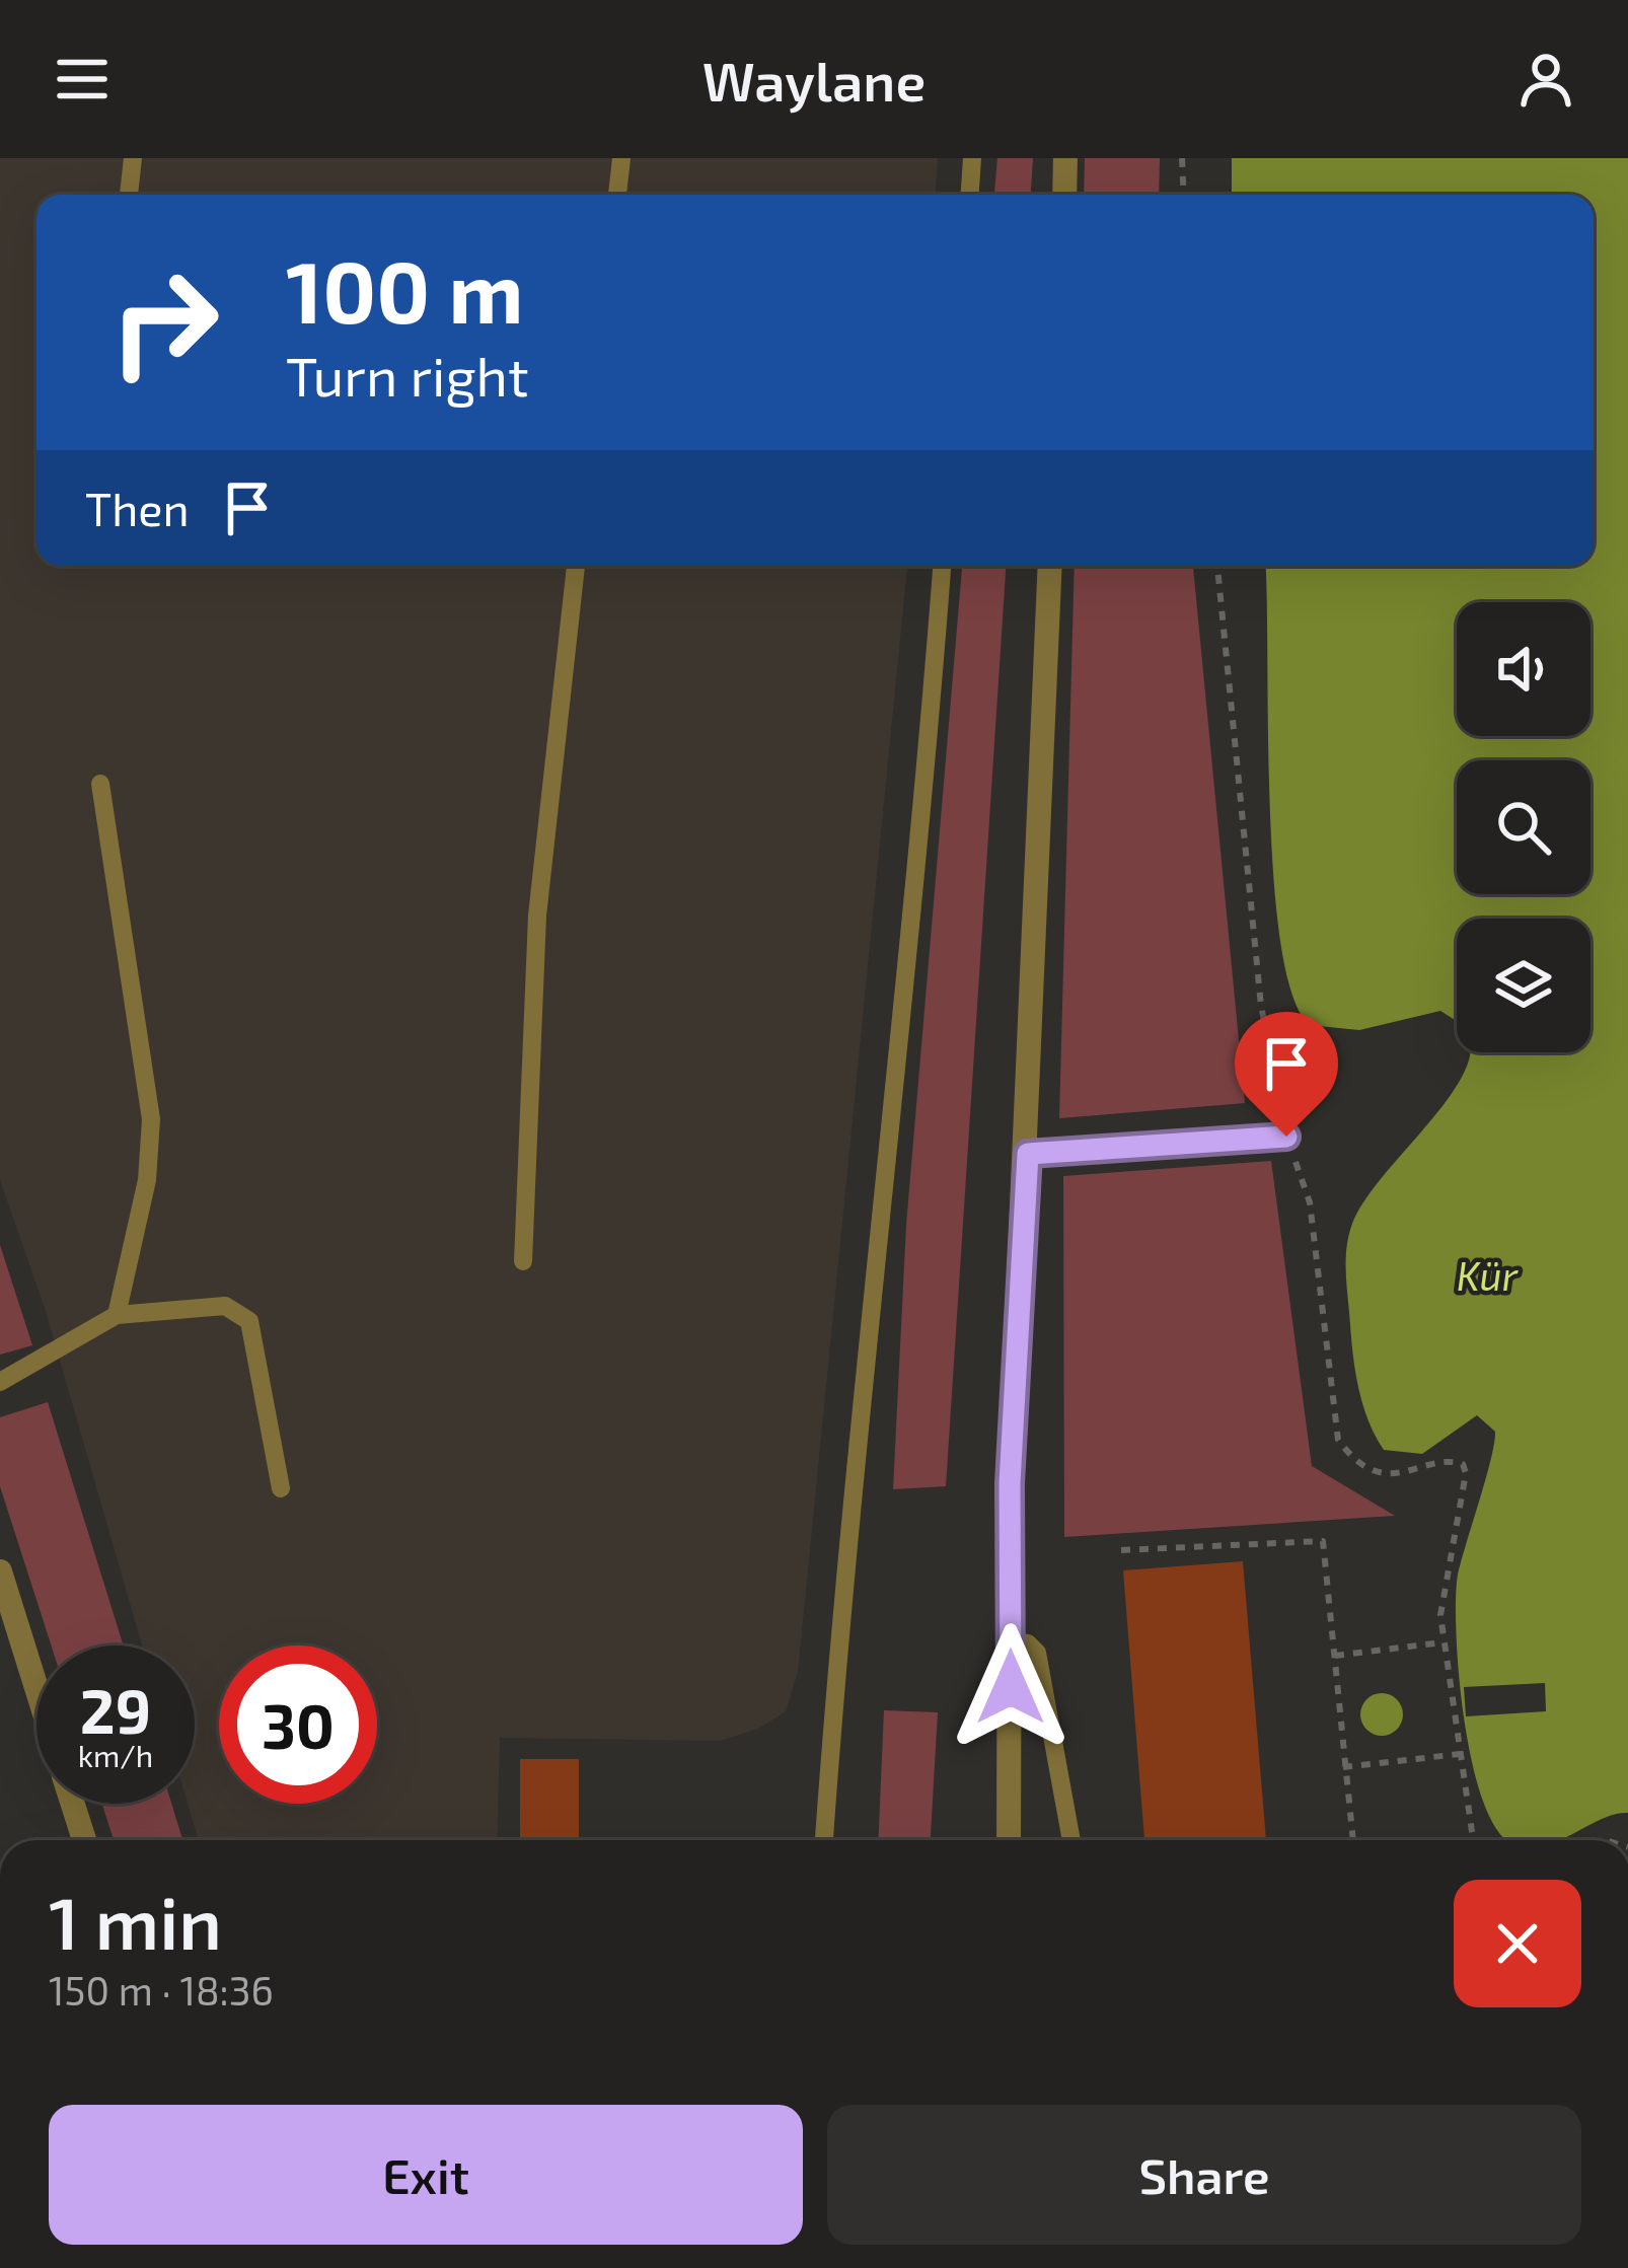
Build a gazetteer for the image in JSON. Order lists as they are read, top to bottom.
{
  "water": ["Kür"],
  "page": {
    "header": "Waylane",
    "turn": ["100 m", "Turn right"],
    "then": "Then",
    "speed": "29 km/h",
    "limit": "30",
    "heading": ["1 min", "150 m · 18:36"],
    "buttons": ["Exit", "Share"]
  }
}
